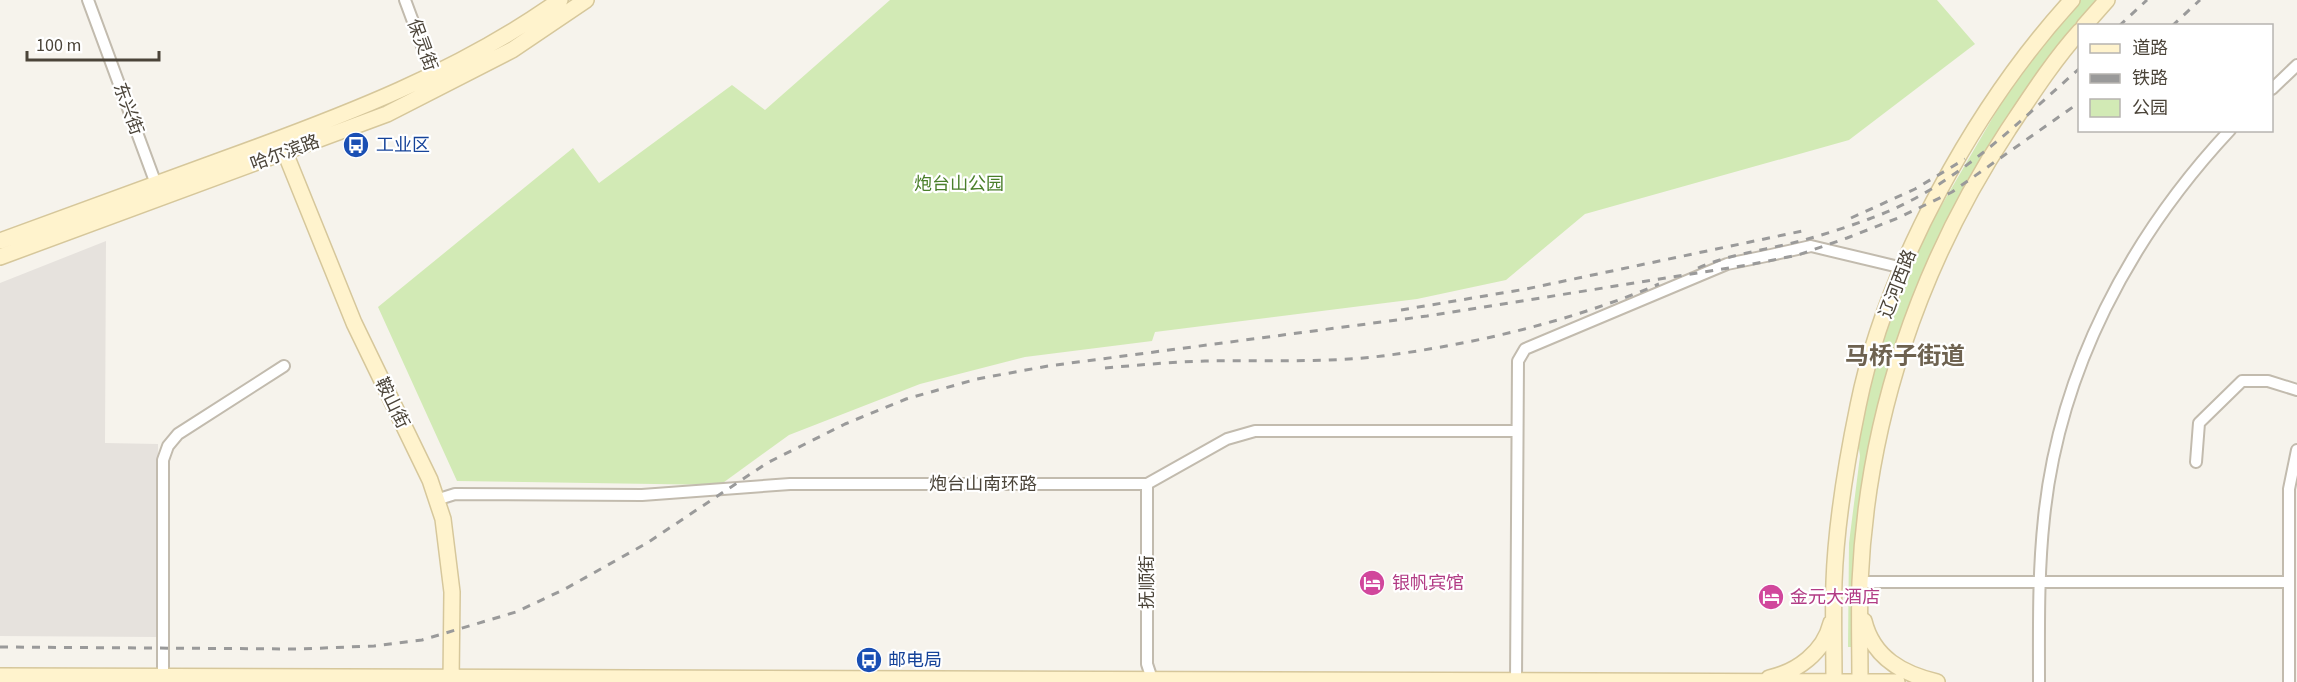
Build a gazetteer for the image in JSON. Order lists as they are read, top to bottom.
{
  "streets": {
    "main road": ["哈尔滨路", "辽河西路", "鞍山街"],
    "street": [
      "保灵街",
      "东兴街",
      "炮台山南环路",
      "抚顺街"
    ]
  },
  "crossings": [
    ["保灵街", "哈尔滨路"],
    ["东兴街", "哈尔滨路"],
    ["哈尔滨路", "鞍山街"],
    ["鞍山街", "炮台山南环路"],
    ["炮台山南环路", "抚顺街"]
  ],
  "districts": ["马桥子街道"],
  "parks": ["炮台山公园"],
  "places": {
    "bus stop": ["工业区", "邮电局"],
    "hotel": ["银帆宾馆", "金元大酒店"]
  },
  "legend": ["道路", "铁路", "公园"],
  "scale_bar": "100 m"
}
